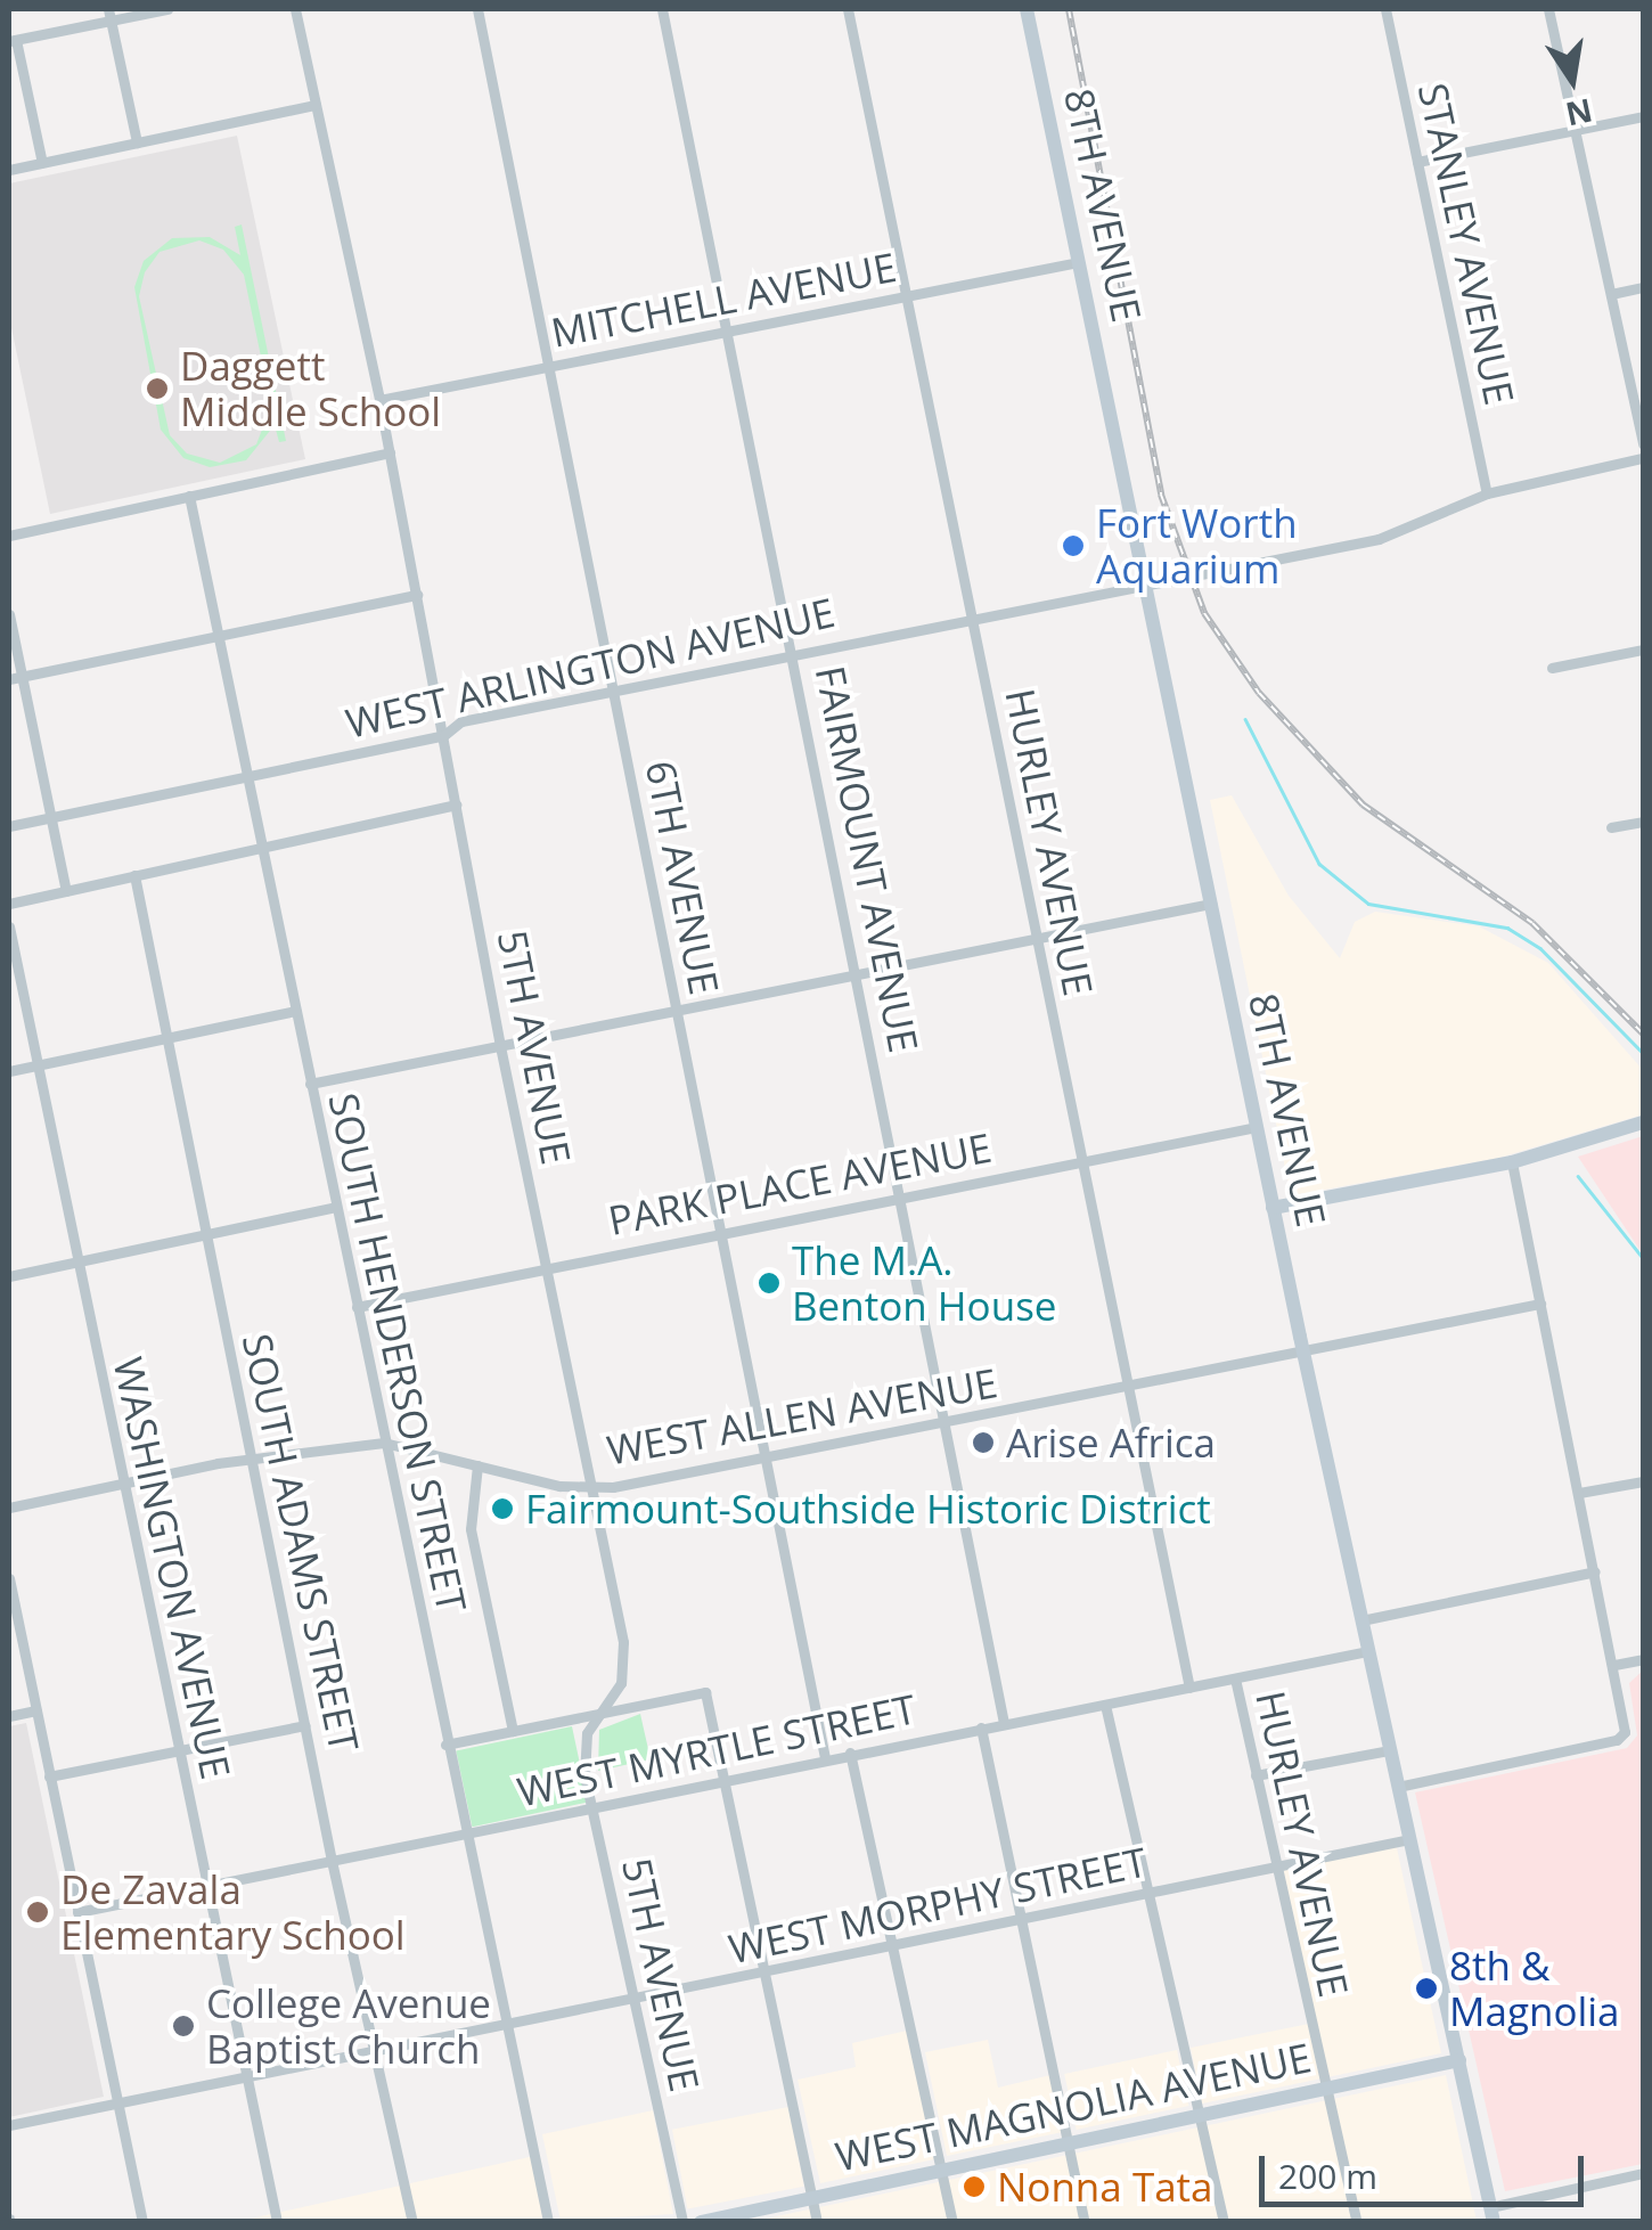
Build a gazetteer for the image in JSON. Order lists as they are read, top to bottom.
{
  "streets": {
    "main road": ["8TH AVENUE", "WEST MAGNOLIA AVENUE"],
    "street": [
      "STANLEY AVENUE",
      "MITCHELL AVENUE",
      "WEST ARLINGTON AVENUE",
      "HURLEY AVENUE",
      "FAIRMOUNT AVENUE",
      "6TH AVENUE",
      "5TH AVENUE",
      "PARK PLACE AVENUE",
      "SOUTH HENDERSON STREET",
      "WEST ALLEN AVENUE",
      "SOUTH ADAMS STREET",
      "WASHINGTON AVENUE",
      "WEST MYRTLE STREET",
      "WEST MORPHY STREET"
    ]
  },
  "crossings": [
    ["8TH AVENUE", "MITCHELL AVENUE"],
    ["8TH AVENUE", "WEST ARLINGTON AVENUE"],
    ["8TH AVENUE", "PARK PLACE AVENUE"],
    ["8TH AVENUE", "WEST ALLEN AVENUE"],
    ["8TH AVENUE", "WEST MYRTLE STREET"],
    ["8TH AVENUE", "WEST MORPHY STREET"],
    ["8TH AVENUE", "WEST MAGNOLIA AVENUE"],
    ["STANLEY AVENUE", "WEST ARLINGTON AVENUE"],
    ["MITCHELL AVENUE", "HURLEY AVENUE"],
    ["MITCHELL AVENUE", "FAIRMOUNT AVENUE"],
    ["MITCHELL AVENUE", "6TH AVENUE"],
    ["MITCHELL AVENUE", "5TH AVENUE"],
    ["WEST ARLINGTON AVENUE", "HURLEY AVENUE"],
    ["WEST ARLINGTON AVENUE", "FAIRMOUNT AVENUE"],
    ["WEST ARLINGTON AVENUE", "6TH AVENUE"],
    ["WEST ARLINGTON AVENUE", "5TH AVENUE"],
    ["WEST ARLINGTON AVENUE", "SOUTH HENDERSON STREET"],
    ["HURLEY AVENUE", "PARK PLACE AVENUE"],
    ["HURLEY AVENUE", "WEST ALLEN AVENUE"],
    ["HURLEY AVENUE", "WEST MYRTLE STREET"],
    ["HURLEY AVENUE", "WEST MORPHY STREET"],
    ["HURLEY AVENUE", "WEST MAGNOLIA AVENUE"],
    ["FAIRMOUNT AVENUE", "PARK PLACE AVENUE"],
    ["FAIRMOUNT AVENUE", "WEST ALLEN AVENUE"],
    ["FAIRMOUNT AVENUE", "WEST MYRTLE STREET"],
    ["6TH AVENUE", "PARK PLACE AVENUE"],
    ["6TH AVENUE", "WEST ALLEN AVENUE"],
    ["6TH AVENUE", "WEST MYRTLE STREET"],
    ["5TH AVENUE", "PARK PLACE AVENUE"],
    ["5TH AVENUE", "WEST ALLEN AVENUE"],
    ["5TH AVENUE", "WEST MYRTLE STREET"],
    ["5TH AVENUE", "WEST MORPHY STREET"],
    ["PARK PLACE AVENUE", "SOUTH HENDERSON STREET"],
    ["SOUTH HENDERSON STREET", "WEST ALLEN AVENUE"],
    ["SOUTH HENDERSON STREET", "WEST MYRTLE STREET"],
    ["SOUTH HENDERSON STREET", "WEST MORPHY STREET"],
    ["WEST ALLEN AVENUE", "SOUTH ADAMS STREET"],
    ["WEST ALLEN AVENUE", "WASHINGTON AVENUE"],
    ["SOUTH ADAMS STREET", "WEST MYRTLE STREET"],
    ["SOUTH ADAMS STREET", "WEST MORPHY STREET"],
    ["WASHINGTON AVENUE", "WEST MYRTLE STREET"],
    ["WASHINGTON AVENUE", "WEST MORPHY STREET"]
  ],
  "places": [
    "Daggett Middle School",
    "Fort Worth Aquarium",
    "The M.A. Benton House",
    "Arise Africa",
    "Fairmount-Southside Historic District",
    "De Zavala Elementary School",
    "8th & Magnolia",
    "College Avenue Baptist Church",
    "Nonna Tata"
  ],
  "scale_bar": "200 m",
  "north": "bottom"
}
